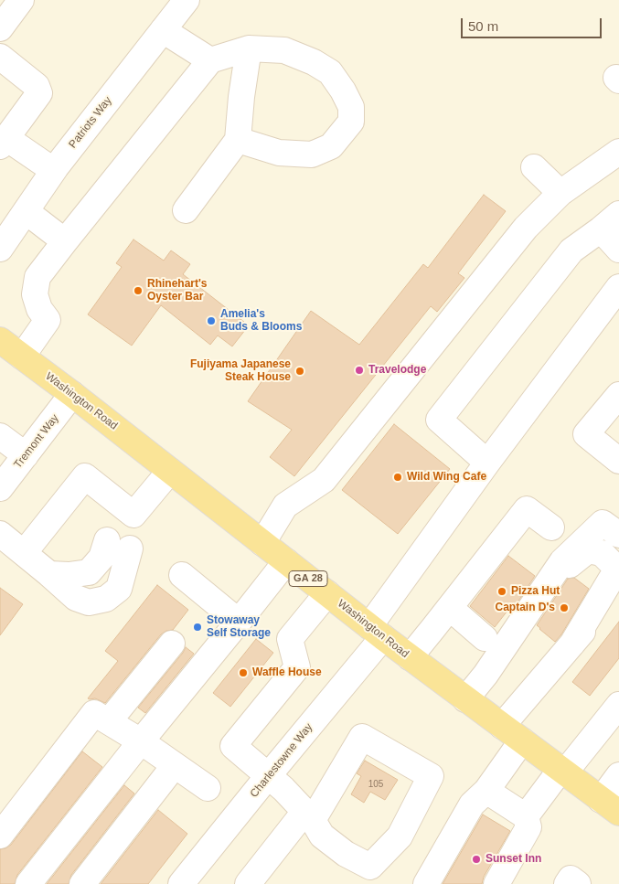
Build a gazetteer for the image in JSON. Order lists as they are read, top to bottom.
{
  "streets": {
    "main road": ["Washington Road", "GA 28"],
    "street": ["Patriots Way", "Tremont Way", "Charlestowne Way"]
  },
  "crossings": [
    ["Washington Road", "Tremont Way"],
    ["Washington Road", "Charlestowne Way"]
  ],
  "places": [
    "Rhinehart's Oyster Bar",
    "Amelia's Buds & Blooms",
    "Travelodge",
    "Fujiyama Japanese Steak House",
    "Wild Wing Cafe",
    "Pizza Hut",
    "Captain D's",
    "Stowaway Self Storage",
    "Waffle House",
    "Sunset Inn"
  ],
  "house_numbers": ["105"],
  "scale_bar": "50 m"
}
